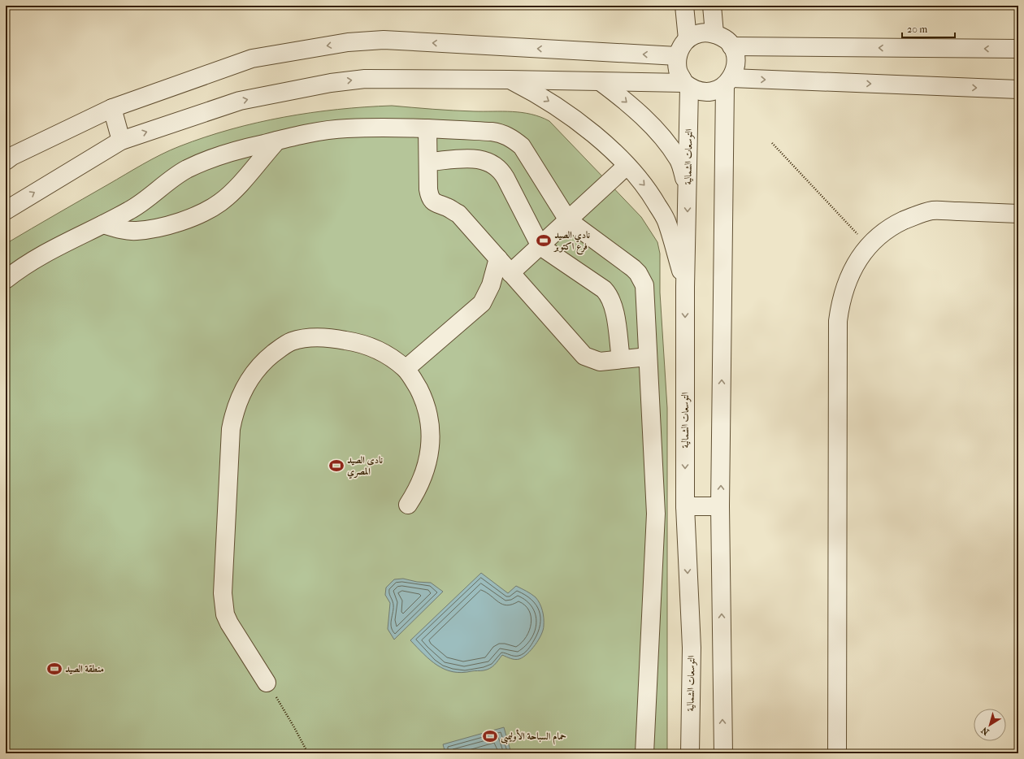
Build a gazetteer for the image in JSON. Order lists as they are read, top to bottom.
{
  "streets": {
    "street": ["التوسعات الشمالية"]
  },
  "places": {
    "sports": [
      "نادي الصيد فرع اكتوبر",
      "نادى الصيد المصري",
      "منطقة الصيد",
      "حمام السباحة الأوليمبى"
    ]
  },
  "scale_bar": "20 m",
  "north": "bottom left"
}
